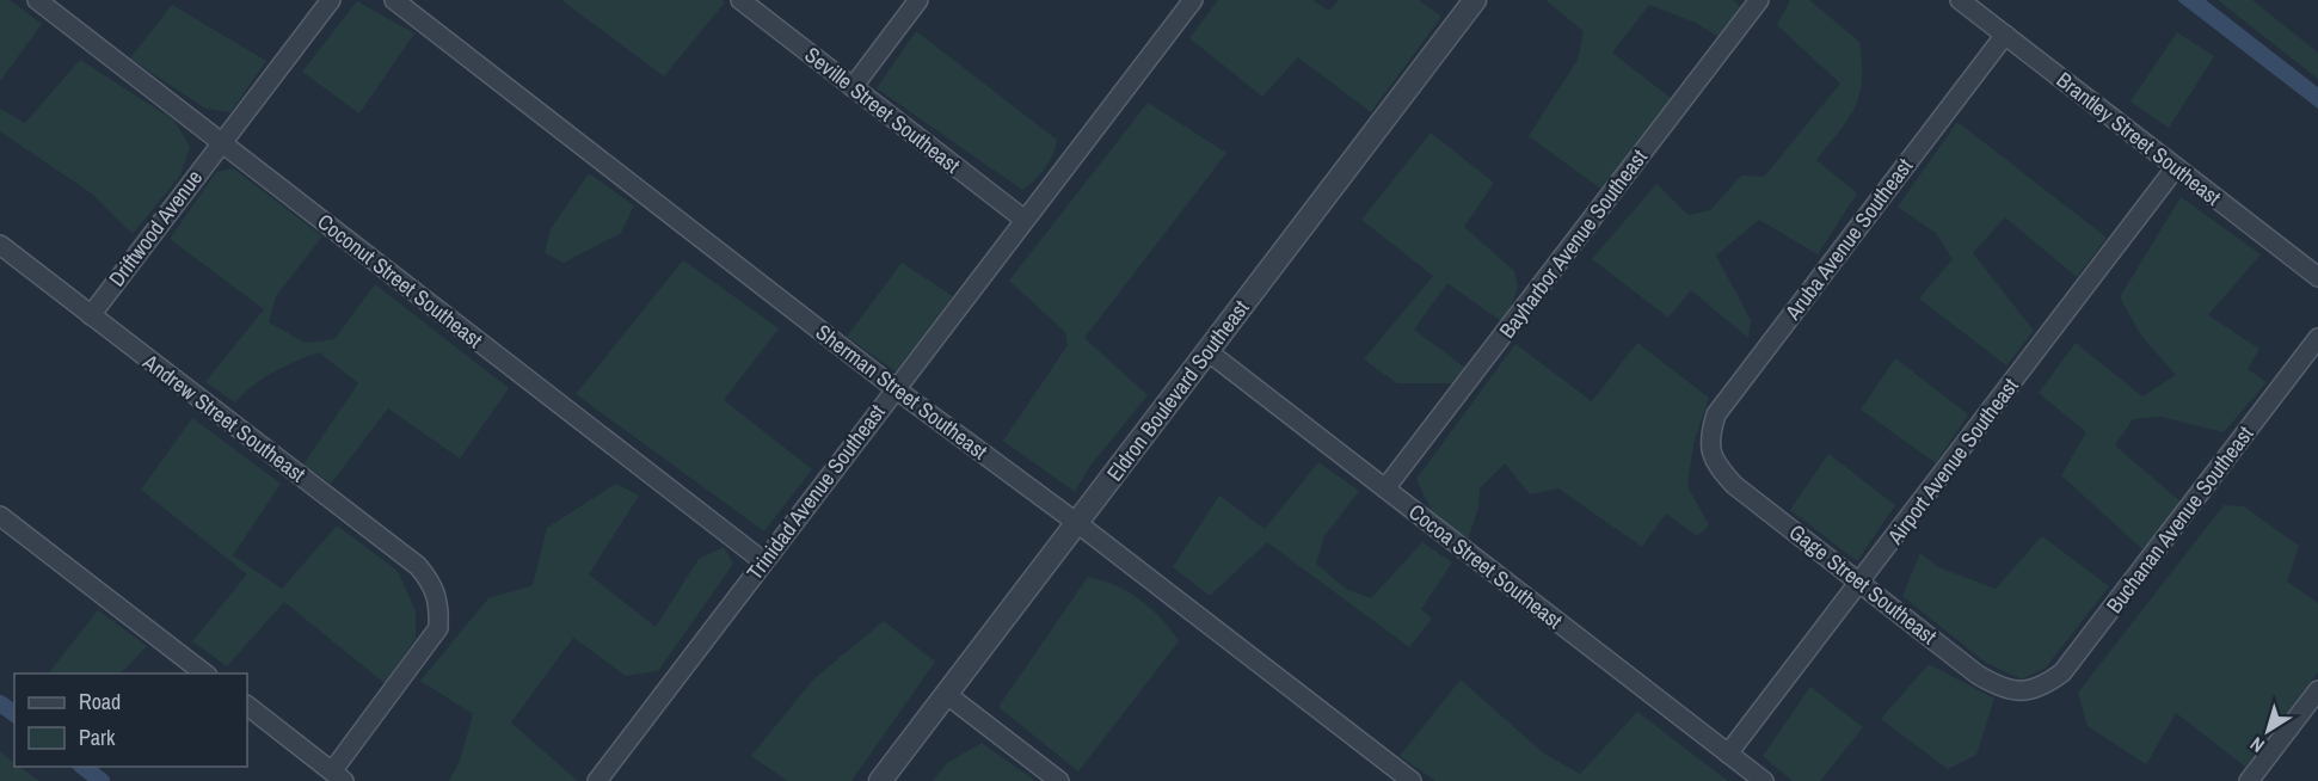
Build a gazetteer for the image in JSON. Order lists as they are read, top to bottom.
{
  "streets": {
    "street": [
      "Seville Street Southeast",
      "Brantley Street Southeast",
      "Driftwood Avenue",
      "Aruba Avenue Southeast",
      "Bayharbor Avenue Southeast",
      "Coconut Street Southeast",
      "Eldron Boulevard Southeast",
      "Sherman Street Southeast",
      "Andrew Street Southeast",
      "Airport Avenue Southeast",
      "Trinidad Avenue Southeast",
      "Buchanan Avenue Southeast",
      "Cocoa Street Southeast",
      "Gage Street Southeast"
    ]
  },
  "crossings": [
    ["Seville Street Southeast", "Trinidad Avenue Southeast"],
    ["Brantley Street Southeast", "Aruba Avenue Southeast"],
    ["Brantley Street Southeast", "Airport Avenue Southeast"],
    ["Driftwood Avenue", "Coconut Street Southeast"],
    ["Driftwood Avenue", "Andrew Street Southeast"],
    ["Aruba Avenue Southeast", "Gage Street Southeast"],
    ["Bayharbor Avenue Southeast", "Cocoa Street Southeast"],
    ["Coconut Street Southeast", "Trinidad Avenue Southeast"],
    ["Eldron Boulevard Southeast", "Sherman Street Southeast"],
    ["Eldron Boulevard Southeast", "Cocoa Street Southeast"],
    ["Sherman Street Southeast", "Trinidad Avenue Southeast"],
    ["Airport Avenue Southeast", "Cocoa Street Southeast"],
    ["Airport Avenue Southeast", "Gage Street Southeast"],
    ["Buchanan Avenue Southeast", "Gage Street Southeast"]
  ],
  "legend": ["Road", "Park"],
  "north": "bottom left"
}
